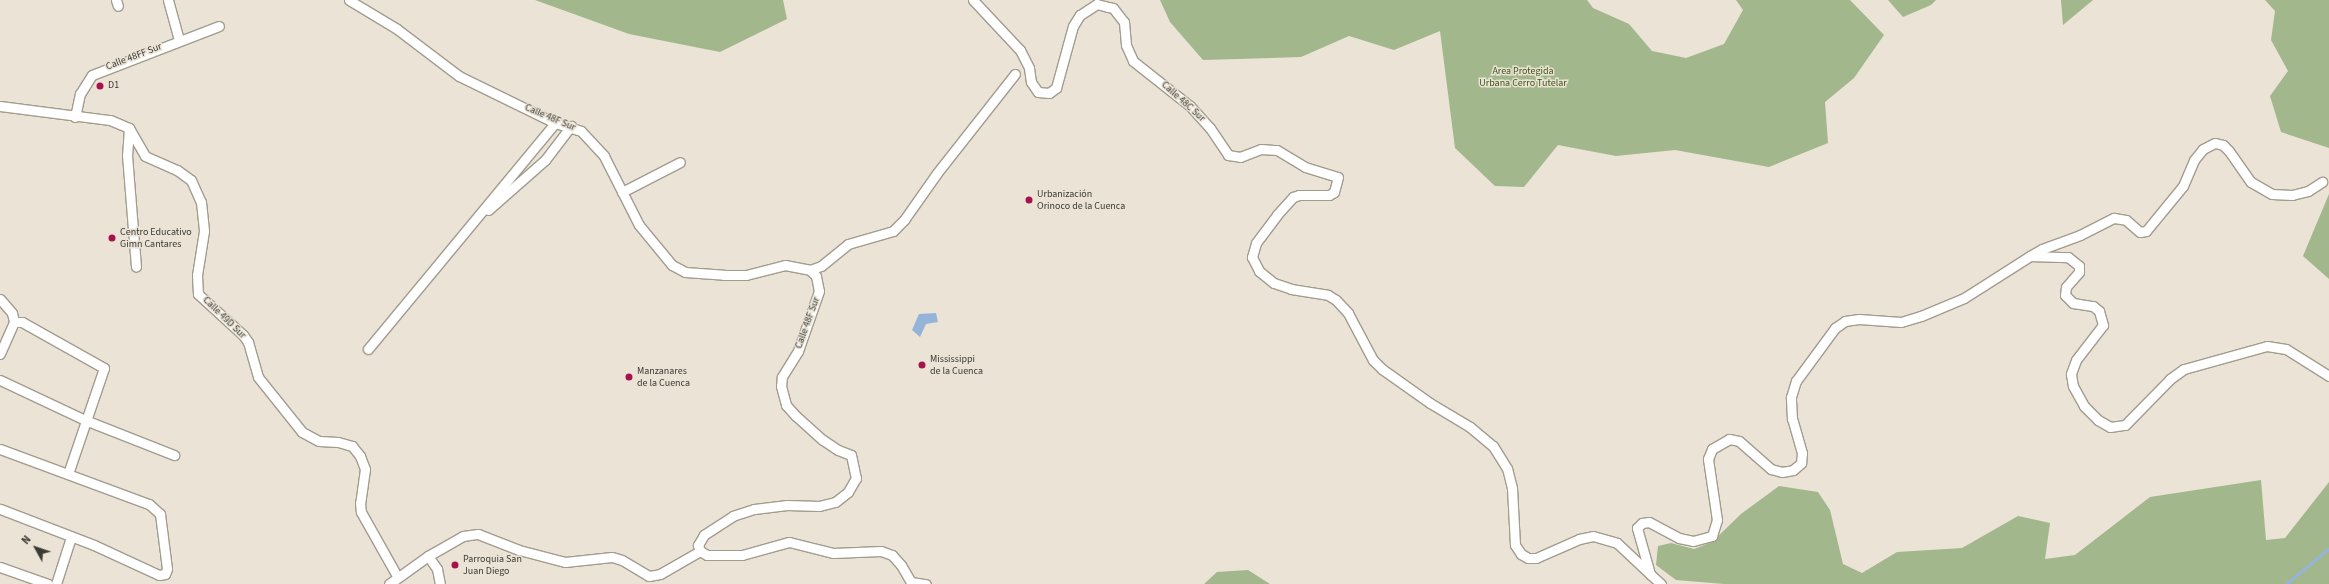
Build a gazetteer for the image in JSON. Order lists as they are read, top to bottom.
{
  "streets": {
    "street": [
      "Calle 48FF Sur",
      "Calle 48C Sur",
      "Calle 48F Sur",
      "Calle 49D Sur"
    ]
  },
  "parks": ["Area Protegida Urbana Cerro Tutelar"],
  "places": [
    "D1",
    "Urbanización Orinoco de la Cuenca",
    "Centro Educativo Gimn Cantares",
    "Mississippi de la Cuenca",
    "Manzanares de la Cuenca",
    "Parroquia San Juan Diego"
  ],
  "north": "top left"
}
